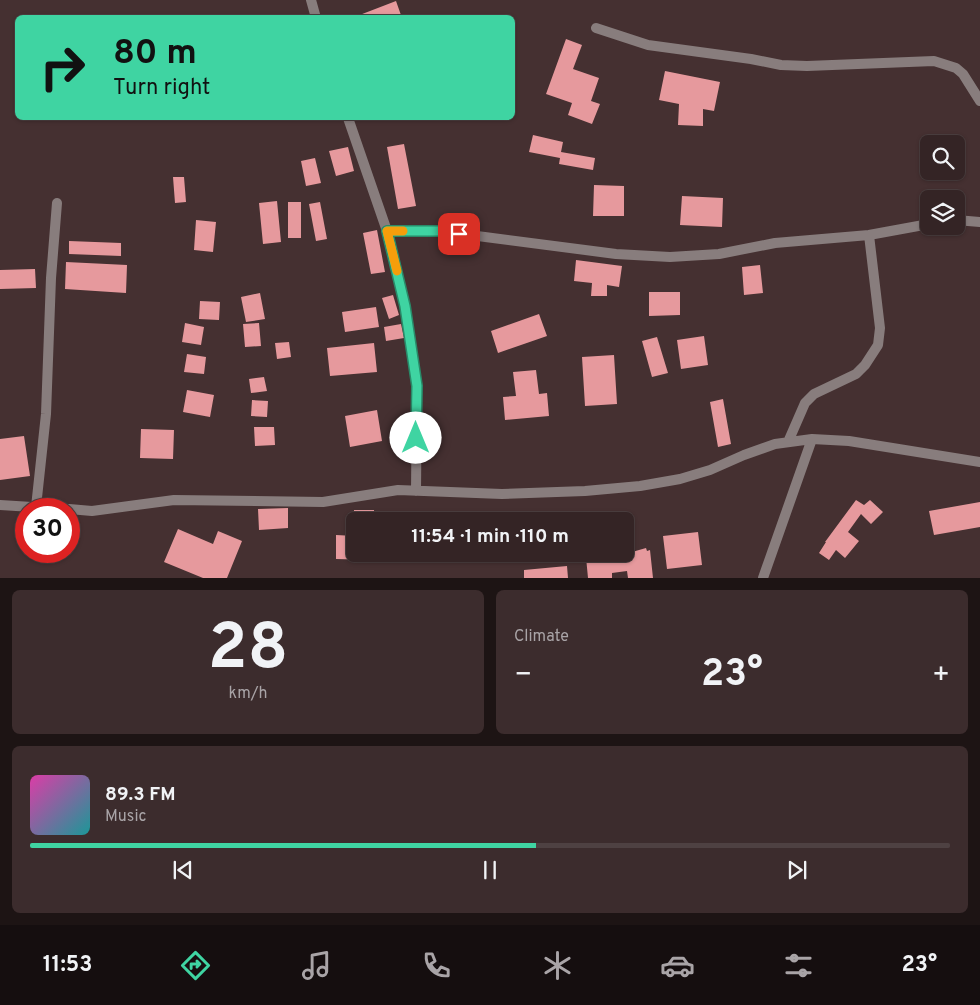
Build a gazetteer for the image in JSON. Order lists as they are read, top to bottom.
{
  "page": {
    "turn": ["80 m", "Turn right"],
    "limit": "30",
    "trip": "11:54 · 1 min · 110 m",
    "tile": [
      ["28", "km/h"],
      "Climate"
    ],
    "heat": ["−", "23°", "+"],
    "song": ["89.3 FM", "Music"],
    "tabs": ["11:53", "23°"]
  }
}
